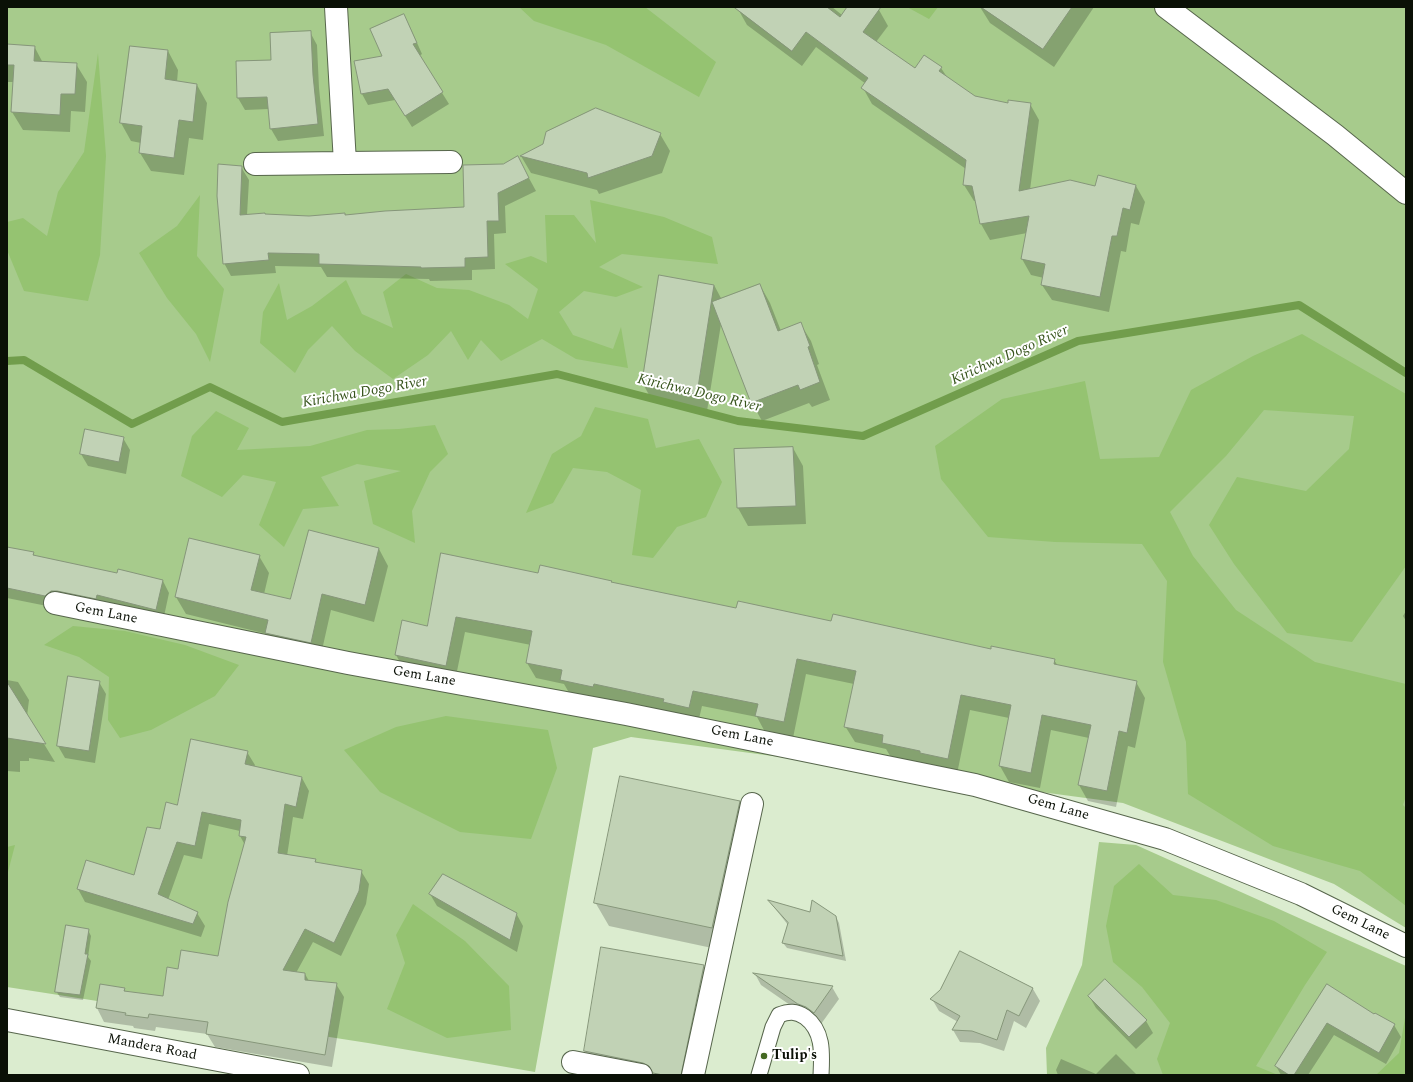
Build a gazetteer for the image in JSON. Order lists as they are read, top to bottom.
{
  "streets": {
    "street": ["Gem Lane", "Mandera Road"]
  },
  "water": ["Kirichwa Dogo River"],
  "places": ["Tulip's"]
}
